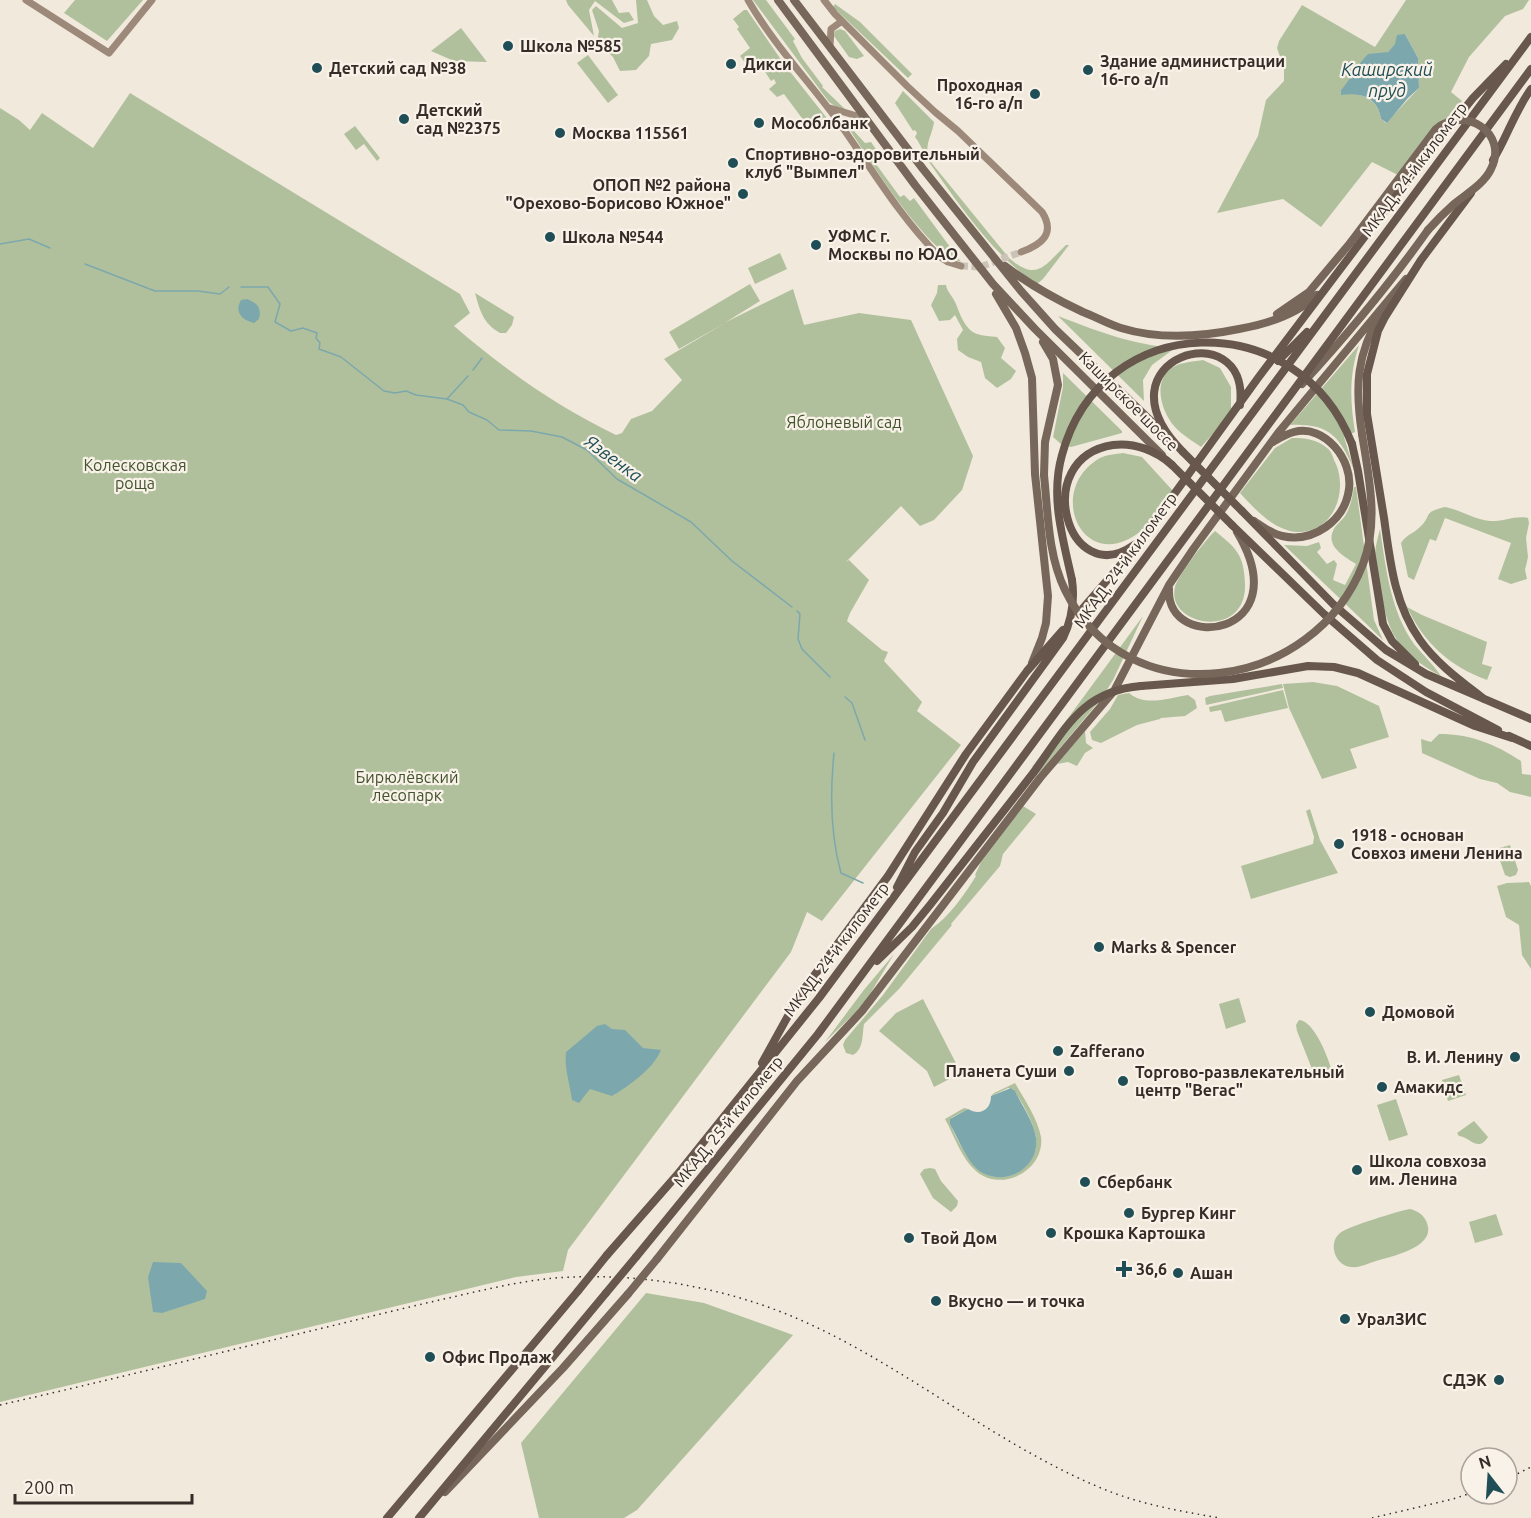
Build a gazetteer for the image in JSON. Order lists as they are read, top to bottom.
{
  "streets": {
    "highway": ["МКАД, 24-й километр", "Каширское шоссе", "МКАД, 25-й километр"]
  },
  "crossings": [
    ["МКАД, 24-й километр", "МКАД, 25-й километр"]
  ],
  "water": ["Каширский пруд", "Язвенка"],
  "parks": ["Яблоневый сад", "Колесковская роща", "Бирюлёвский лесопарк"],
  "places": {
    "other": [
      "Школа №585",
      "Дикси",
      "Детский сад №38",
      "Здание администрации 16-го а/п",
      "Проходная 16-го а/п",
      "Детский сад №2375",
      "Мособлбанк",
      "Москва 115561",
      "Спортивно-оздоровительный клуб \"Вымпел\"",
      "ОПОП №2 района \"Орехово-Борисово Южное\"",
      "Школа №544",
      "УФМС г. Москвы по ЮАО",
      "1918 - основан Совхоз имени Ленина",
      "Marks & Spencer",
      "Домовой",
      "Zafferano",
      "В. И. Ленину",
      "Планета Суши",
      "Торгово-развлекательный центр \"Вегас\"",
      "Амакидс",
      "Школа совхоза им. Ленина",
      "Сбербанк",
      "Бургер Кинг",
      "Крошка Картошка",
      "Твой Дом",
      "Ашан",
      "Вкусно — и точка",
      "УралЗИС",
      "Офис Продаж",
      "СДЭК"
    ],
    "health": ["36,6"]
  },
  "scale_bar": "200 m",
  "north": "top"
}
